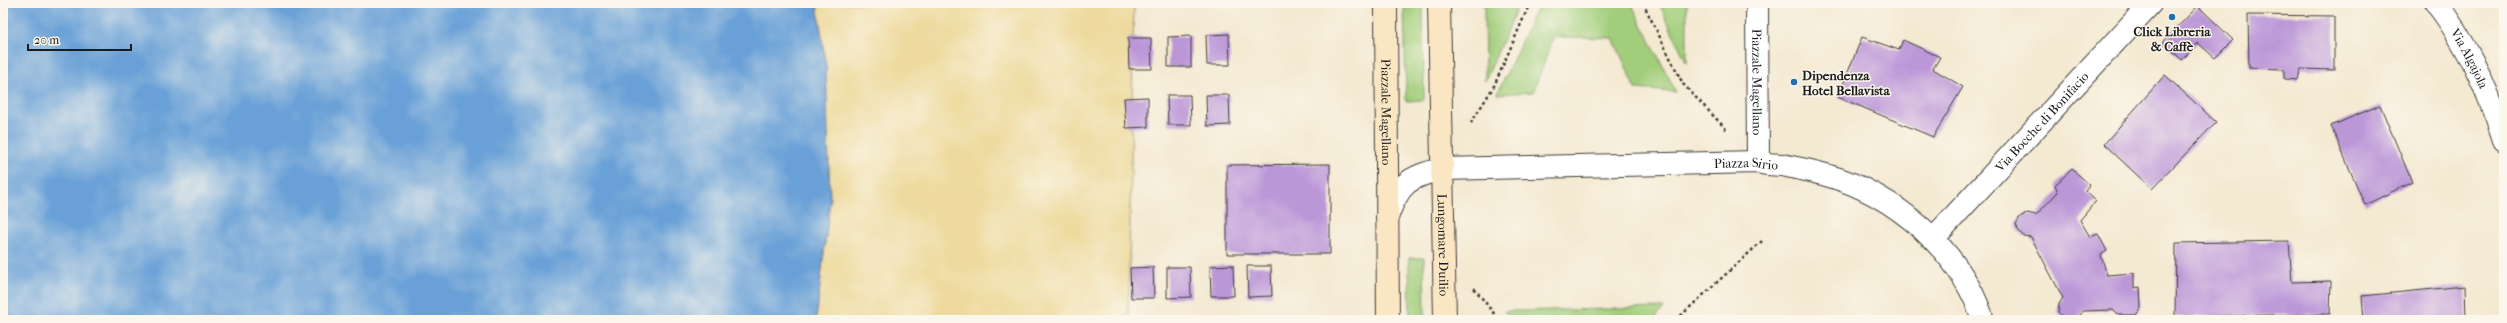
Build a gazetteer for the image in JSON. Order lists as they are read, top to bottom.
{
  "streets": {
    "main road": ["Piazzale Magellano", "Lungomare Duilio"],
    "street": ["Via Algajola", "Via Bocche di Bonifacio", "Piazza Sirio"]
  },
  "crossings": [
    ["Piazzale Magellano", "Piazza Sirio"],
    ["Via Bocche di Bonifacio", "Piazza Sirio"],
    ["Piazza Sirio", "Lungomare Duilio"]
  ],
  "places": ["Click Libreria & Caffè", "Dipendenza Hotel Bellavista"],
  "scale_bar": "20 m"
}
